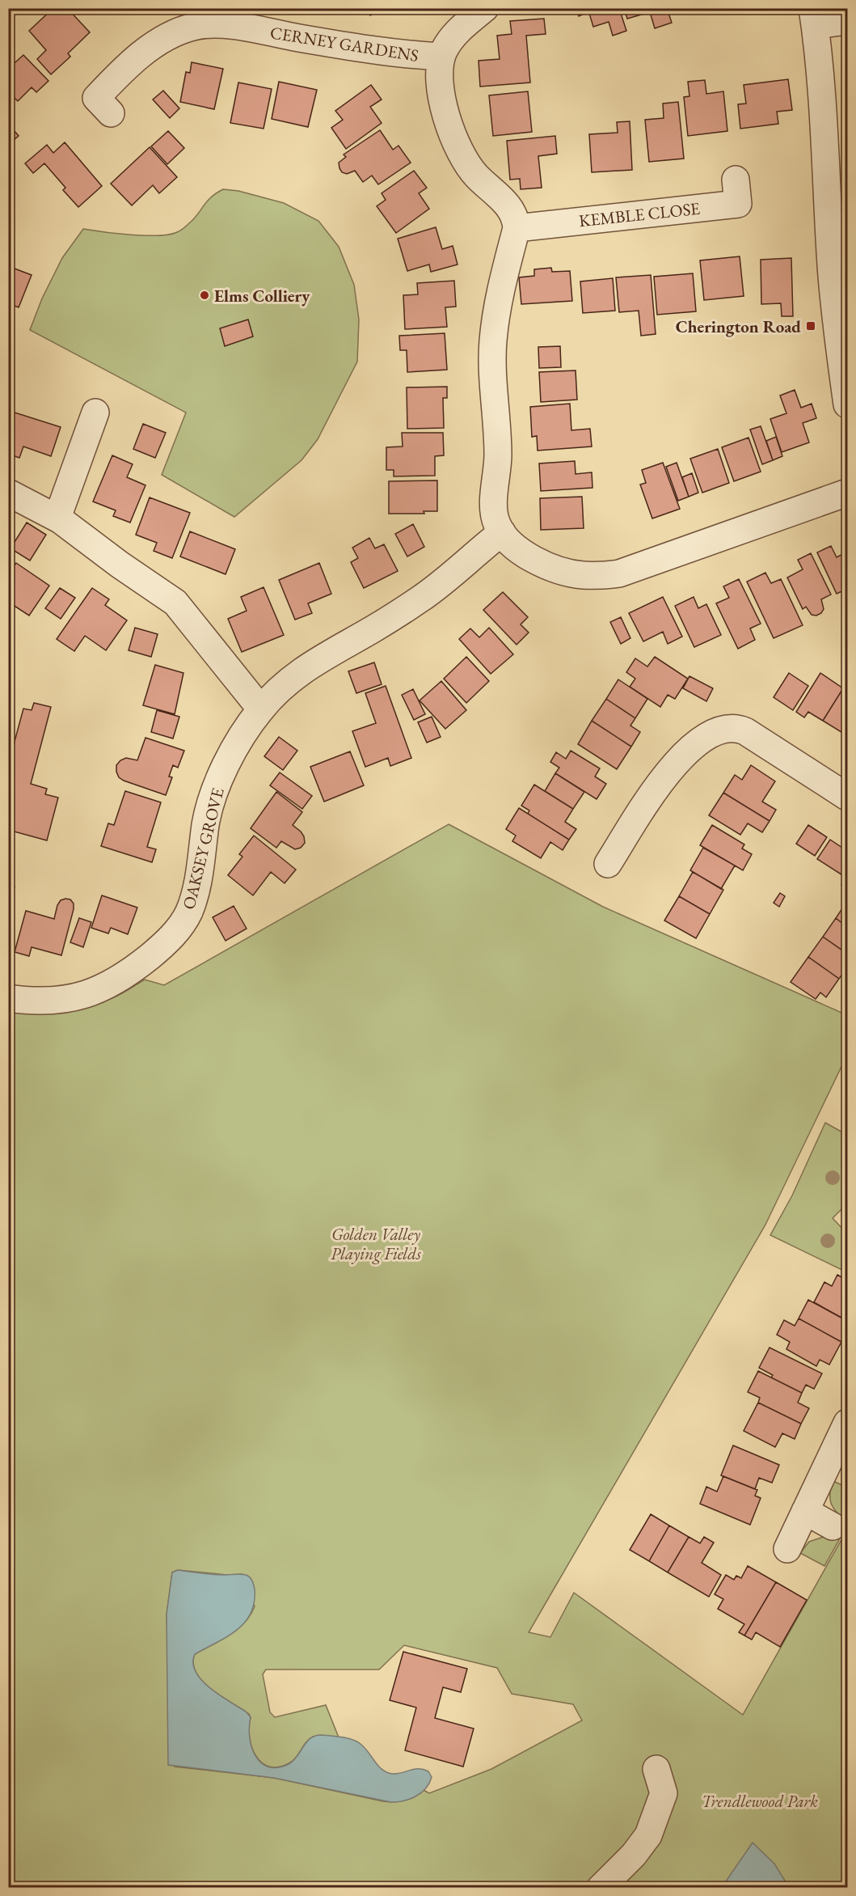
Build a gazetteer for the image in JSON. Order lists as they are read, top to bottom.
{
  "streets": {
    "street": ["CERNEY GARDENS", "KEMBLE CLOSE", "OAKSEY GROVE"]
  },
  "parks": ["Golden Valley Playing Fields", "Trendlewood Park"],
  "places": {
    "other": ["Elms Colliery"],
    "transit": ["Cherington Road"]
  }
}
